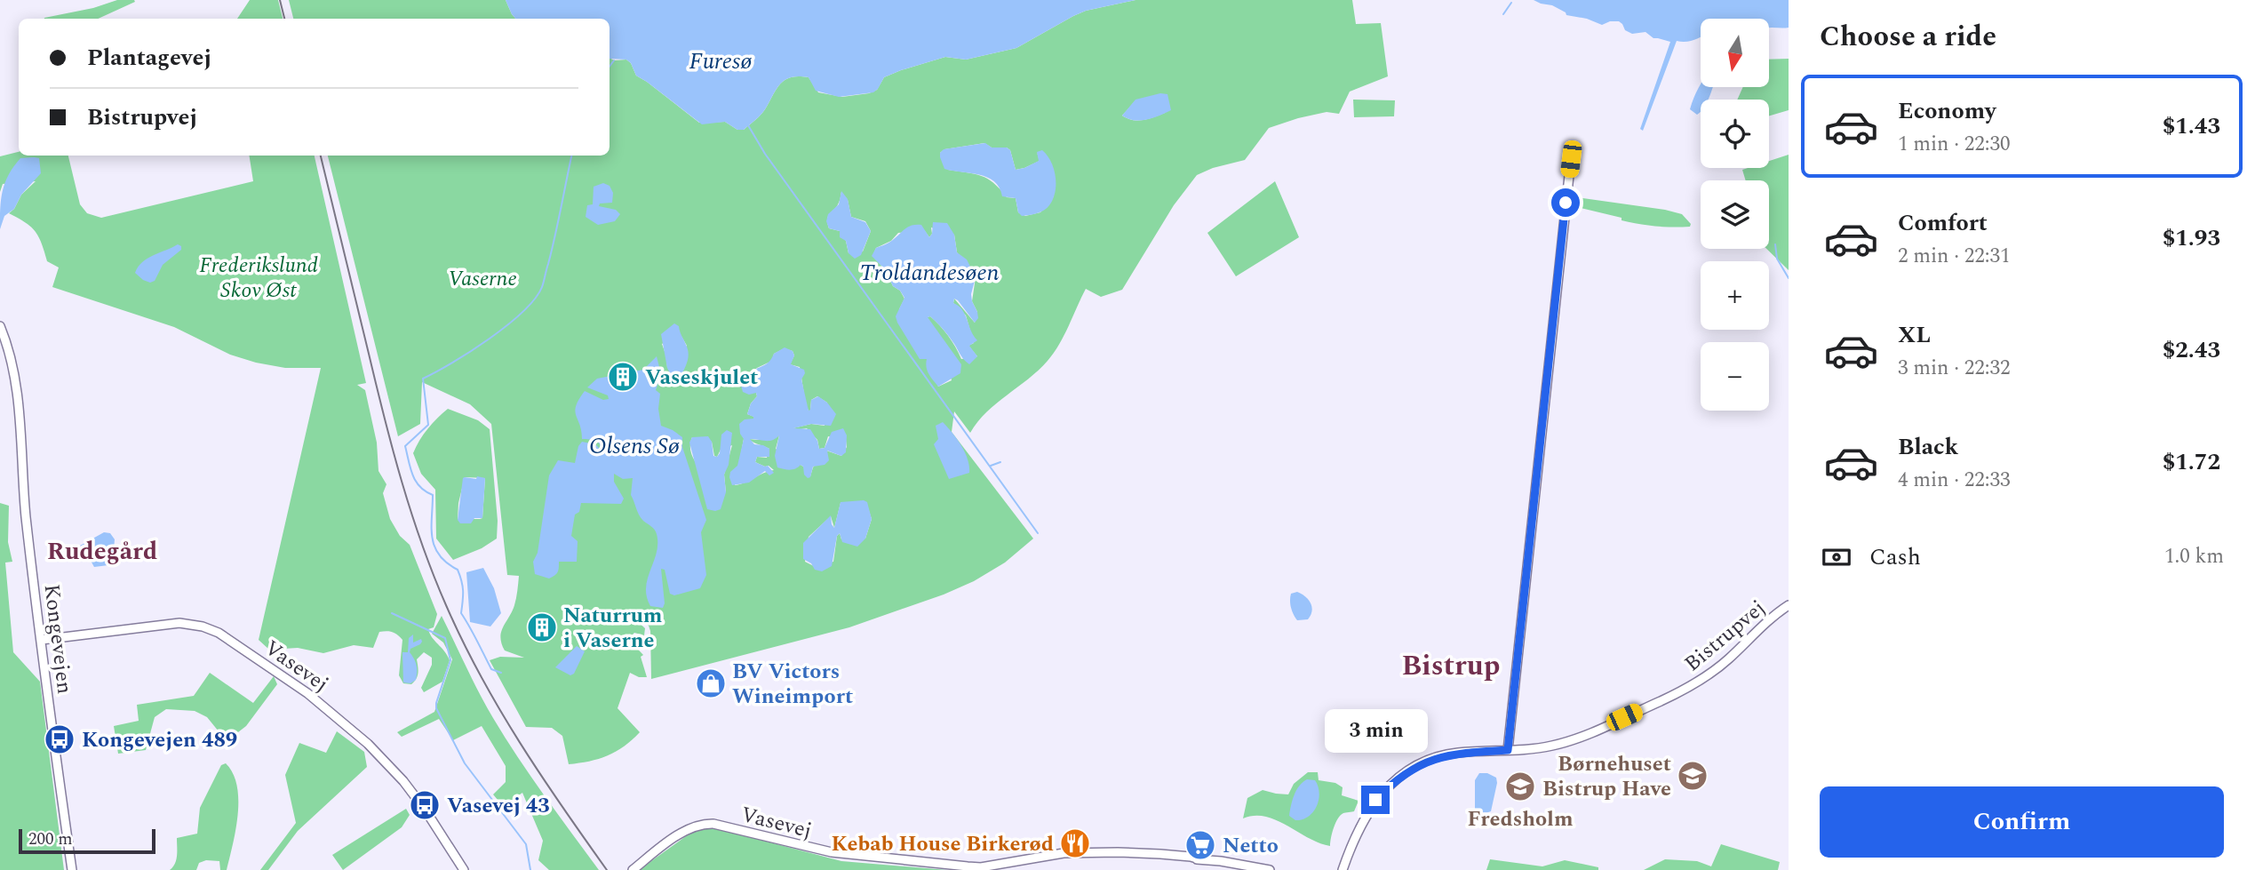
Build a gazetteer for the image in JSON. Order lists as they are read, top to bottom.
{
  "streets": {
    "street": ["Bistrupvej", "Kongevejen", "Vasevej"]
  },
  "crossings": [
    ["Kongevejen", "Vasevej"]
  ],
  "districts": ["Rudegård", "Bistrup"],
  "water": ["Furesø", "Troldandesøen", "Olsens Sø"],
  "parks": ["Frederikslund Skov Øst", "Vaserne"],
  "places": {
    "building": ["Vaseskjulet", "Naturrum i Vaserne"],
    "shop": ["BV Victors Wineimport"],
    "bus stop": ["Kongevejen 489", "Vasevej 43"],
    "school or university": ["Børnehuset Bistrup Have", "Fredsholm"],
    "restaurant": ["Kebab House Birkerød"],
    "supermarket": ["Netto"]
  },
  "scale_bar": "200 m",
  "north": "bottom",
  "page": {
    "heading": "Choose a ride",
    "map_buttons": ["+", "−"],
    "banner": ["Plantagevej", "Bistrupvej"],
    "list": [
      {
        "name": "Economy",
        "note": "1 min · 22:30",
        "value": "$1.43"
      },
      {
        "name": "Comfort",
        "note": "2 min · 22:31",
        "value": "$1.93"
      },
      {
        "name": "XL",
        "note": "3 min · 22:32",
        "value": "$2.43"
      },
      {
        "name": "Black",
        "note": "4 min · 22:33",
        "value": "$1.72"
      }
    ],
    "pay": ["Cash", "1.0 km"],
    "bubble": "3 min",
    "buttons": "Confirm",
    "scale": "200 m"
  }
}
